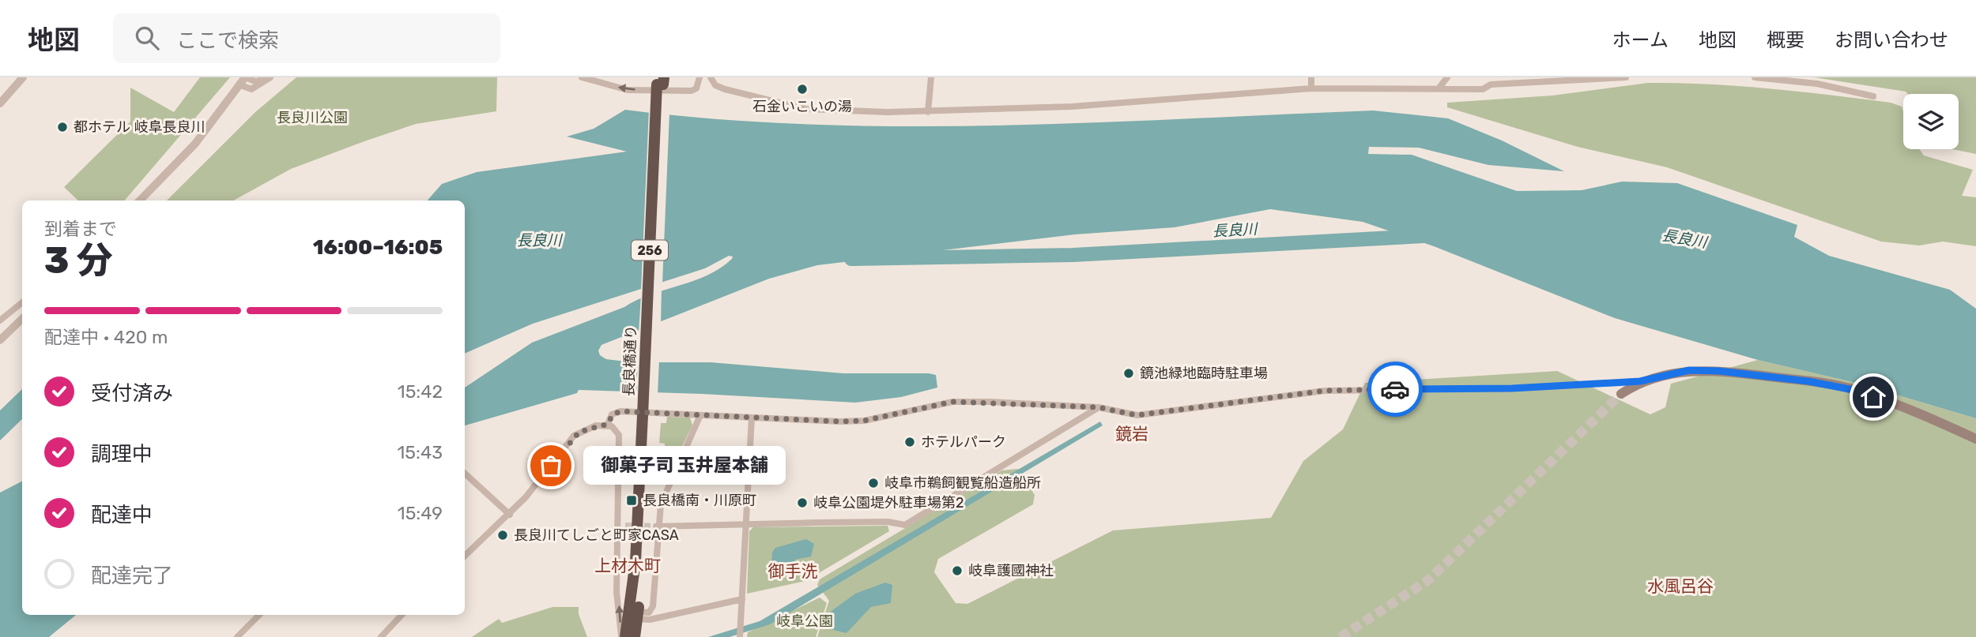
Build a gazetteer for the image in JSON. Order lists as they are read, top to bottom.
{
  "streets": {
    "highway": ["256", "長良橋通り"]
  },
  "districts": [
    "鏡岩",
    "上材木町",
    "御手洗",
    "水風呂谷"
  ],
  "water": ["長良川"],
  "parks": ["長良川公園", "岐阜公園"],
  "places": {
    "other": [
      "石金いこいの湯",
      "都ホテル 岐阜長良川",
      "鏡池緑地臨時駐車場",
      "ホテルパーク",
      "御菓子司 玉井屋本舗",
      "岐阜市鵜飼観覧船造船所",
      "岐阜公園堤外駐車場第2",
      "長良川てしごと町家CASA",
      "岐阜護國神社"
    ],
    "transit": ["長良橋南・川原町"]
  },
  "page": {
    "header": "地図",
    "search": "ここで検索",
    "nav": [
      "ホーム",
      "地図",
      "概要",
      "お問い合わせ"
    ],
    "heading": ["3 分", "到着まで", "16:00–16:05"],
    "bar": "配達中 · 420 m",
    "list": [
      ["受付済み", "15:42"],
      ["調理中", "15:43"],
      ["配達中", "15:49"],
      "配達完了"
    ],
    "bubble": "御菓子司 玉井屋本舗"
  }
}
